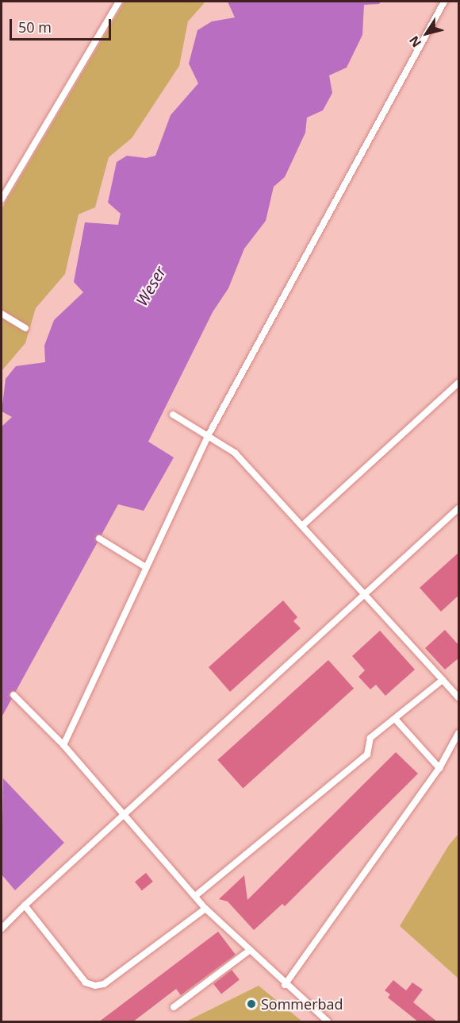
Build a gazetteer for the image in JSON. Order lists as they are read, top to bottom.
{
  "water": ["Weser"],
  "places": ["Sommerbad"],
  "scale_bar": "50 m",
  "north": "bottom left"
}
